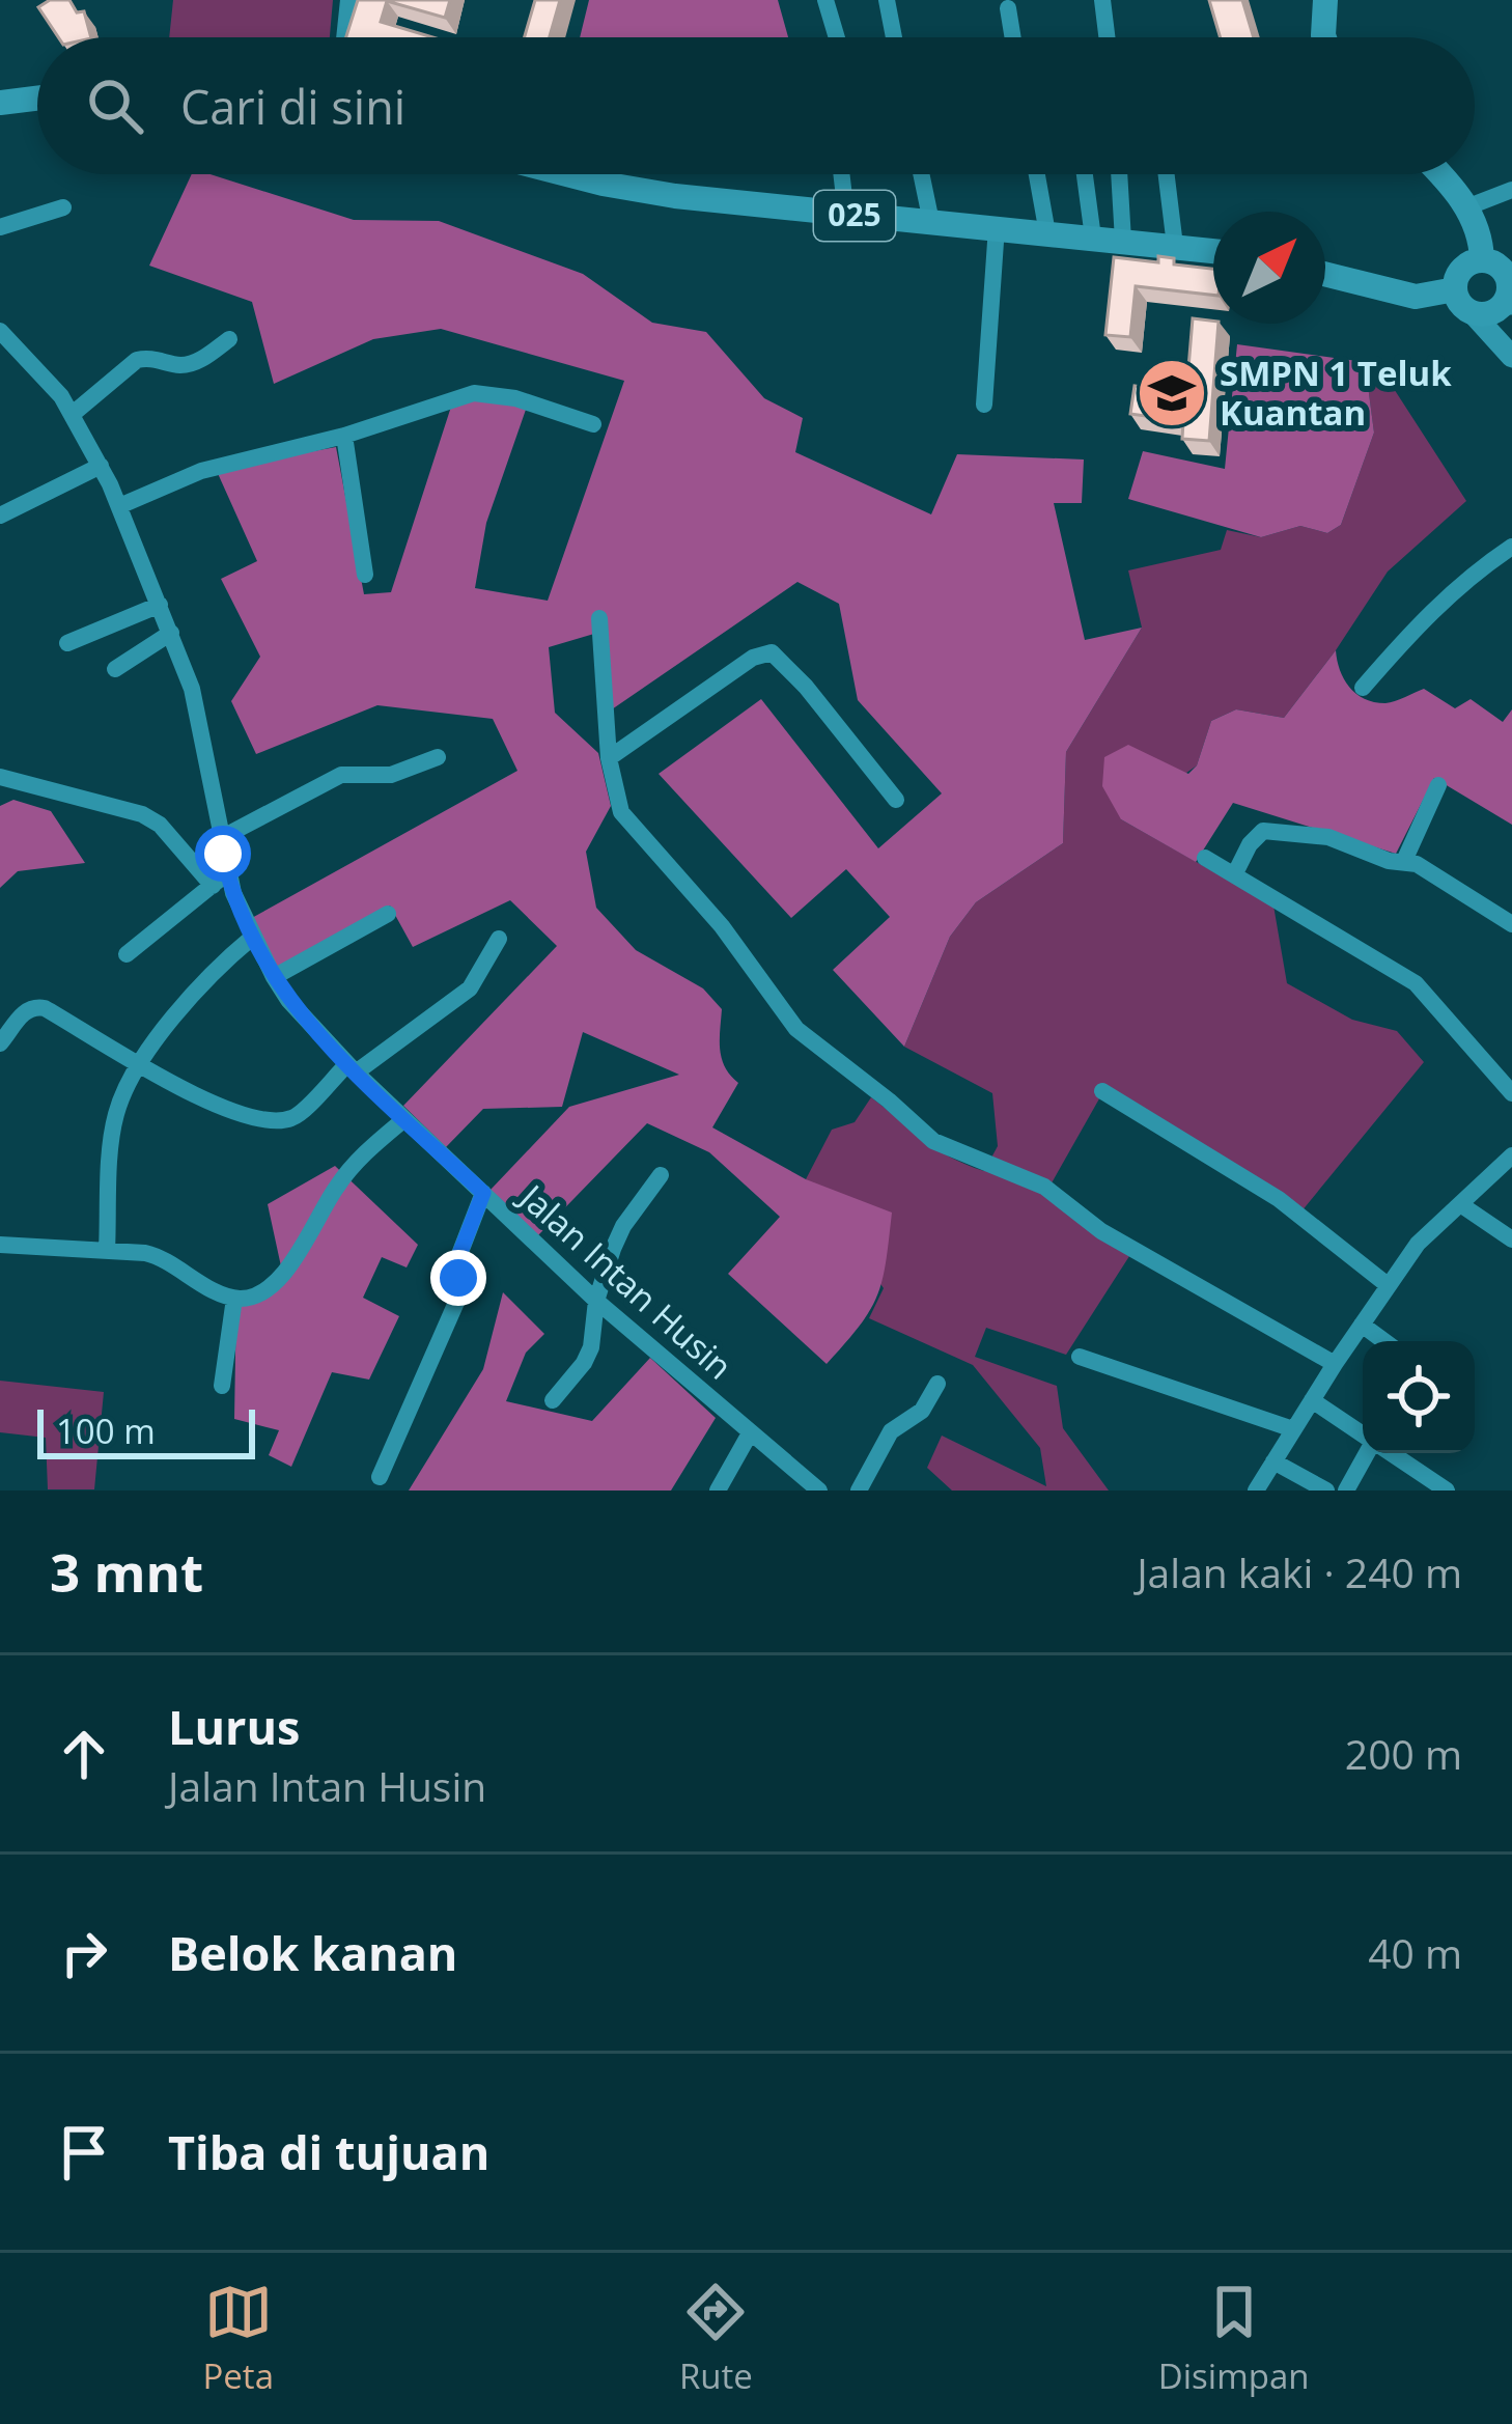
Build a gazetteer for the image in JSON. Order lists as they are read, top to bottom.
{
  "streets": {
    "highway": ["025"],
    "street": ["Jalan Intan Husin"]
  },
  "places": {
    "school or university": ["SMPN 1 Teluk Kuantan"]
  },
  "scale_bar": "100 m",
  "north": "top right",
  "page": {
    "search": "Cari di sini",
    "scale": "100 m",
    "heading": ["3 mnt", "Jalan kaki · 240 m"],
    "list": [
      ["Lurus", "Jalan Intan Husin", "200 m"],
      ["Belok kanan", "40 m"],
      "Tiba di tujuan"
    ],
    "nav": ["Peta", "Rute", "Disimpan"]
  }
}
